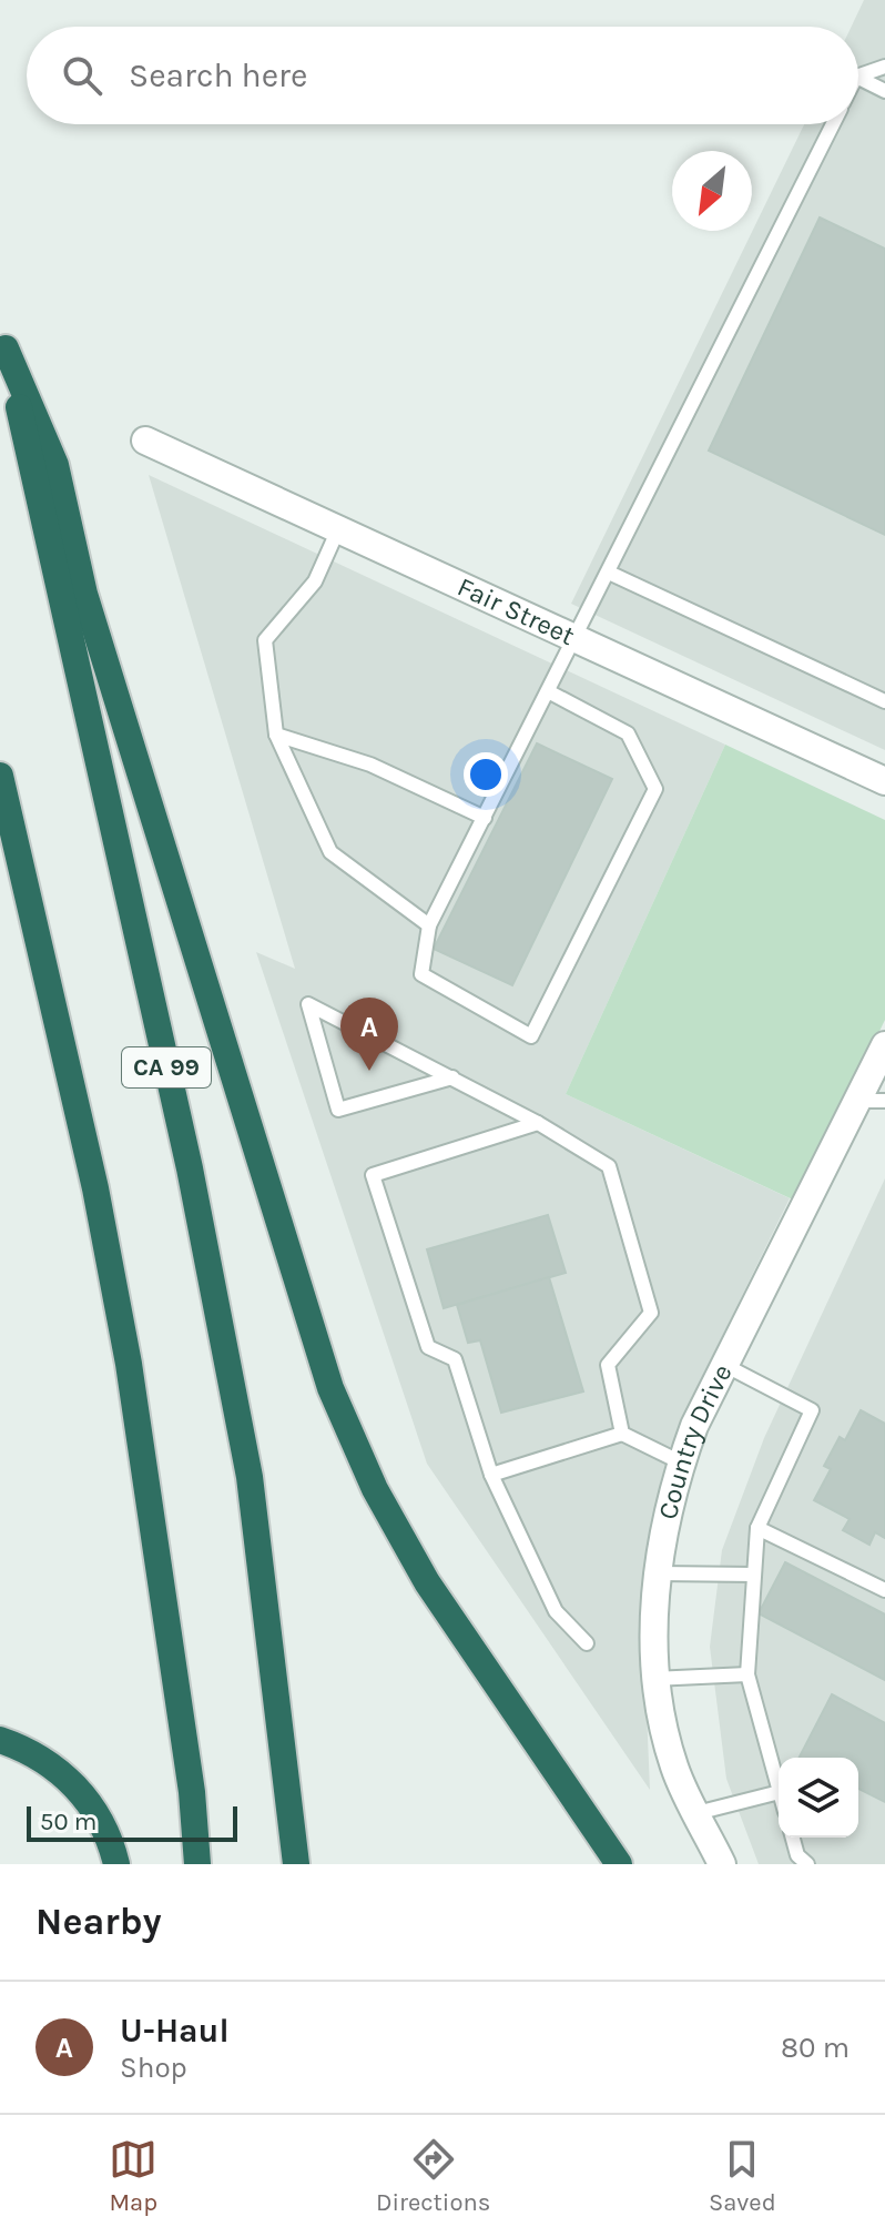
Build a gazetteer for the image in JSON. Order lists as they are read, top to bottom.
{
  "streets": {
    "highway": ["CA 99"],
    "street": ["Fair Street", "Country Drive"]
  },
  "scale_bar": "50 m",
  "north": "bottom left",
  "page": {
    "search": "Search here",
    "pins": "A",
    "scale": "50 m",
    "heading": "Nearby",
    "list": [
      {
        "mark": "A",
        "name": "U-Haul",
        "note": "Shop",
        "value": "80 m"
      }
    ],
    "nav": ["Map", "Directions", "Saved"]
  }
}
